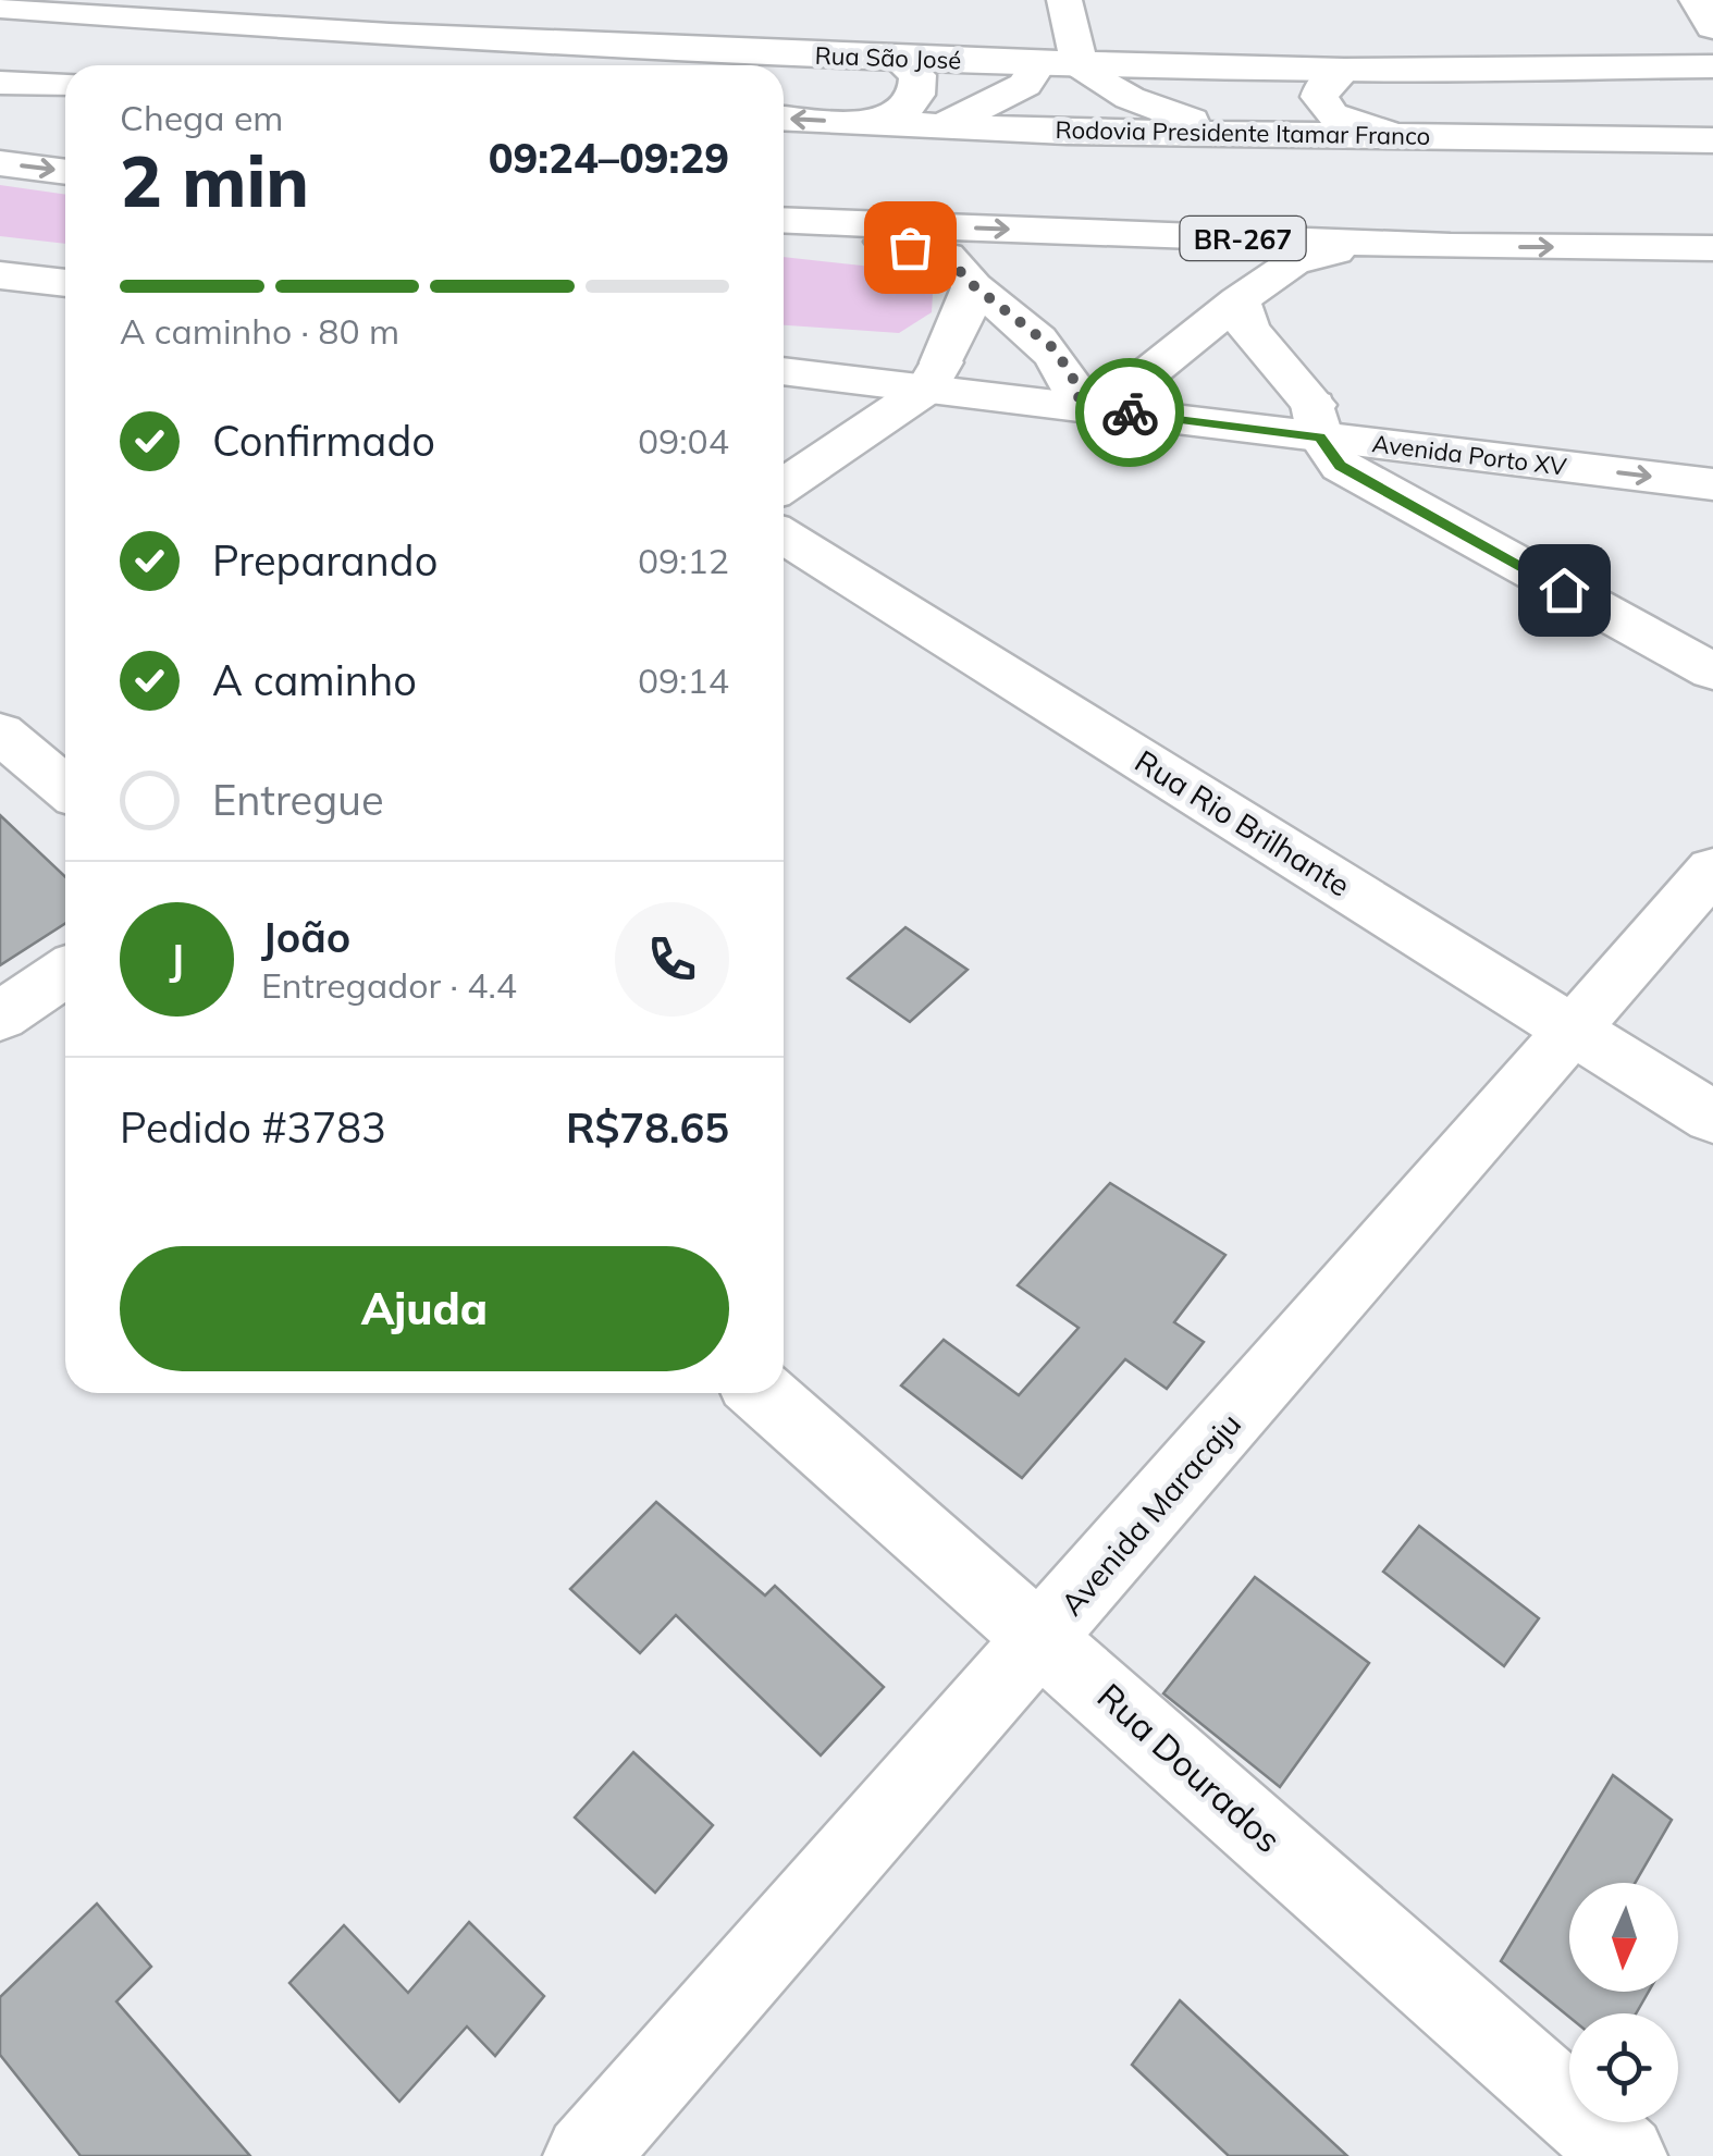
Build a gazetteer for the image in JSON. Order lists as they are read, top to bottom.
{
  "streets": {
    "main road": [
      "Rua São José",
      "Rodovia Presidente Itamar Franco",
      "BR-267",
      "Avenida Porto XV",
      "Rua Rio Brilhante",
      "Avenida Maracaju",
      "Rua Dourados"
    ]
  },
  "crossings": [
    ["Rua Rio Brilhante", "Avenida Maracaju"],
    ["Avenida Maracaju", "Rua Dourados"]
  ],
  "north": "bottom",
  "page": {
    "heading": ["2 min", "Chega em", "09:24–09:29"],
    "panel": [
      "João",
      "Entregador · 4.4",
      "Pedido #3783",
      "R$78.65"
    ],
    "bar": "A caminho · 80 m",
    "list": [
      ["Confirmado", "09:04"],
      ["Preparando", "09:12"],
      ["A caminho", "09:14"],
      "Entregue"
    ],
    "round": "J",
    "buttons": "Ajuda"
  }
}
